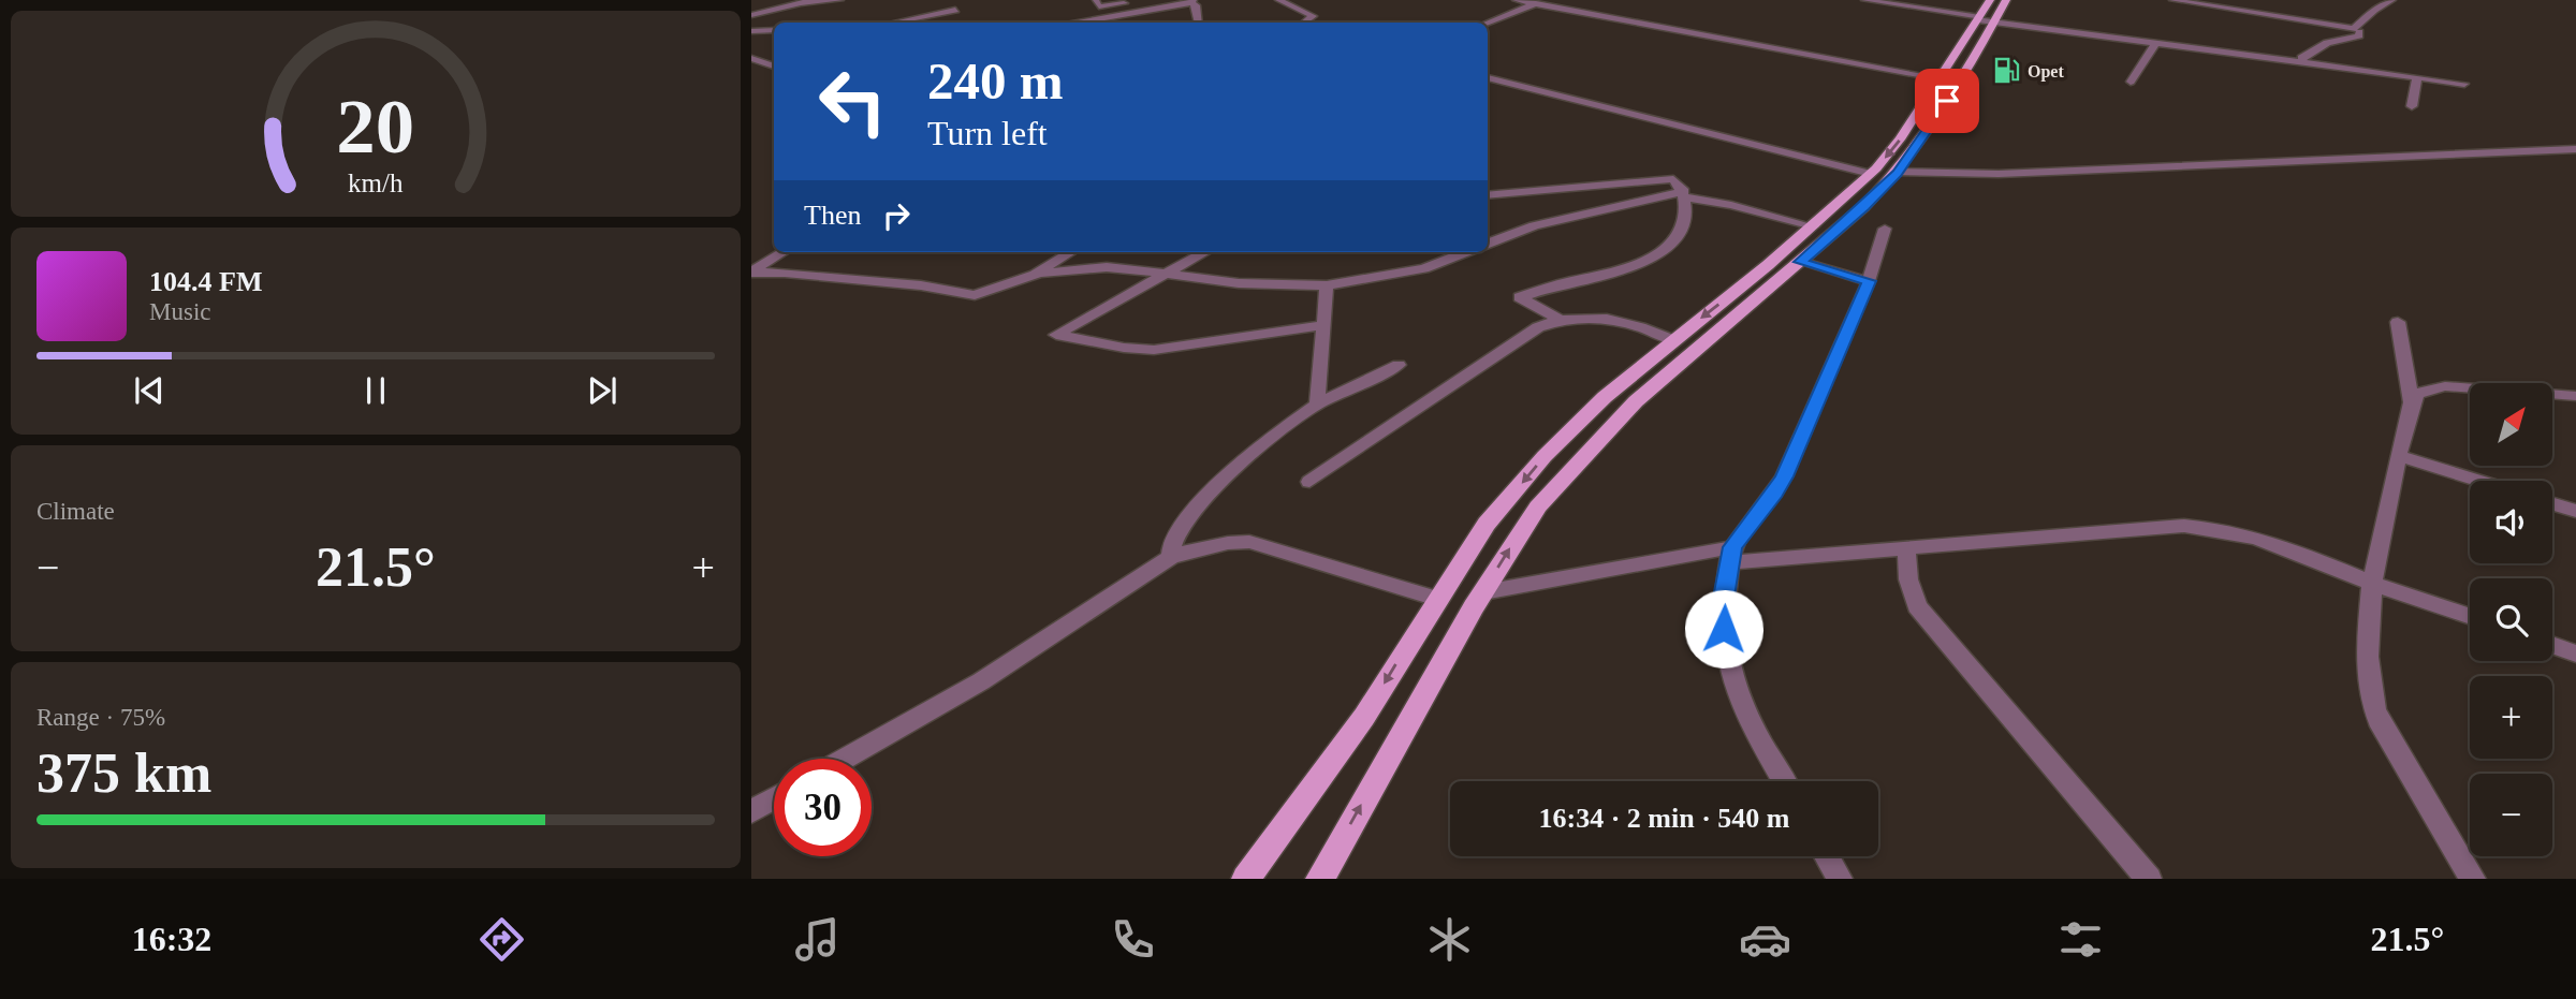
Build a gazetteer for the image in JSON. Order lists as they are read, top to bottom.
{
  "places": {
    "fuel station": ["Opet"]
  },
  "north": "top right",
  "page": {
    "turn": ["240 m", "Turn left"],
    "then": "Then",
    "song": ["104.4 FM", "Music"],
    "map_buttons": ["+", "−"],
    "tile": [
      "Climate",
      ["Range · 75%", "375 km"]
    ],
    "heat": ["−", "21.5°", "+"],
    "limit": "30",
    "trip": "16:34 · 2 min · 540 m",
    "tabs": ["16:32", "21.5°"],
    "gauge": ["20", "km/h"]
  }
}
